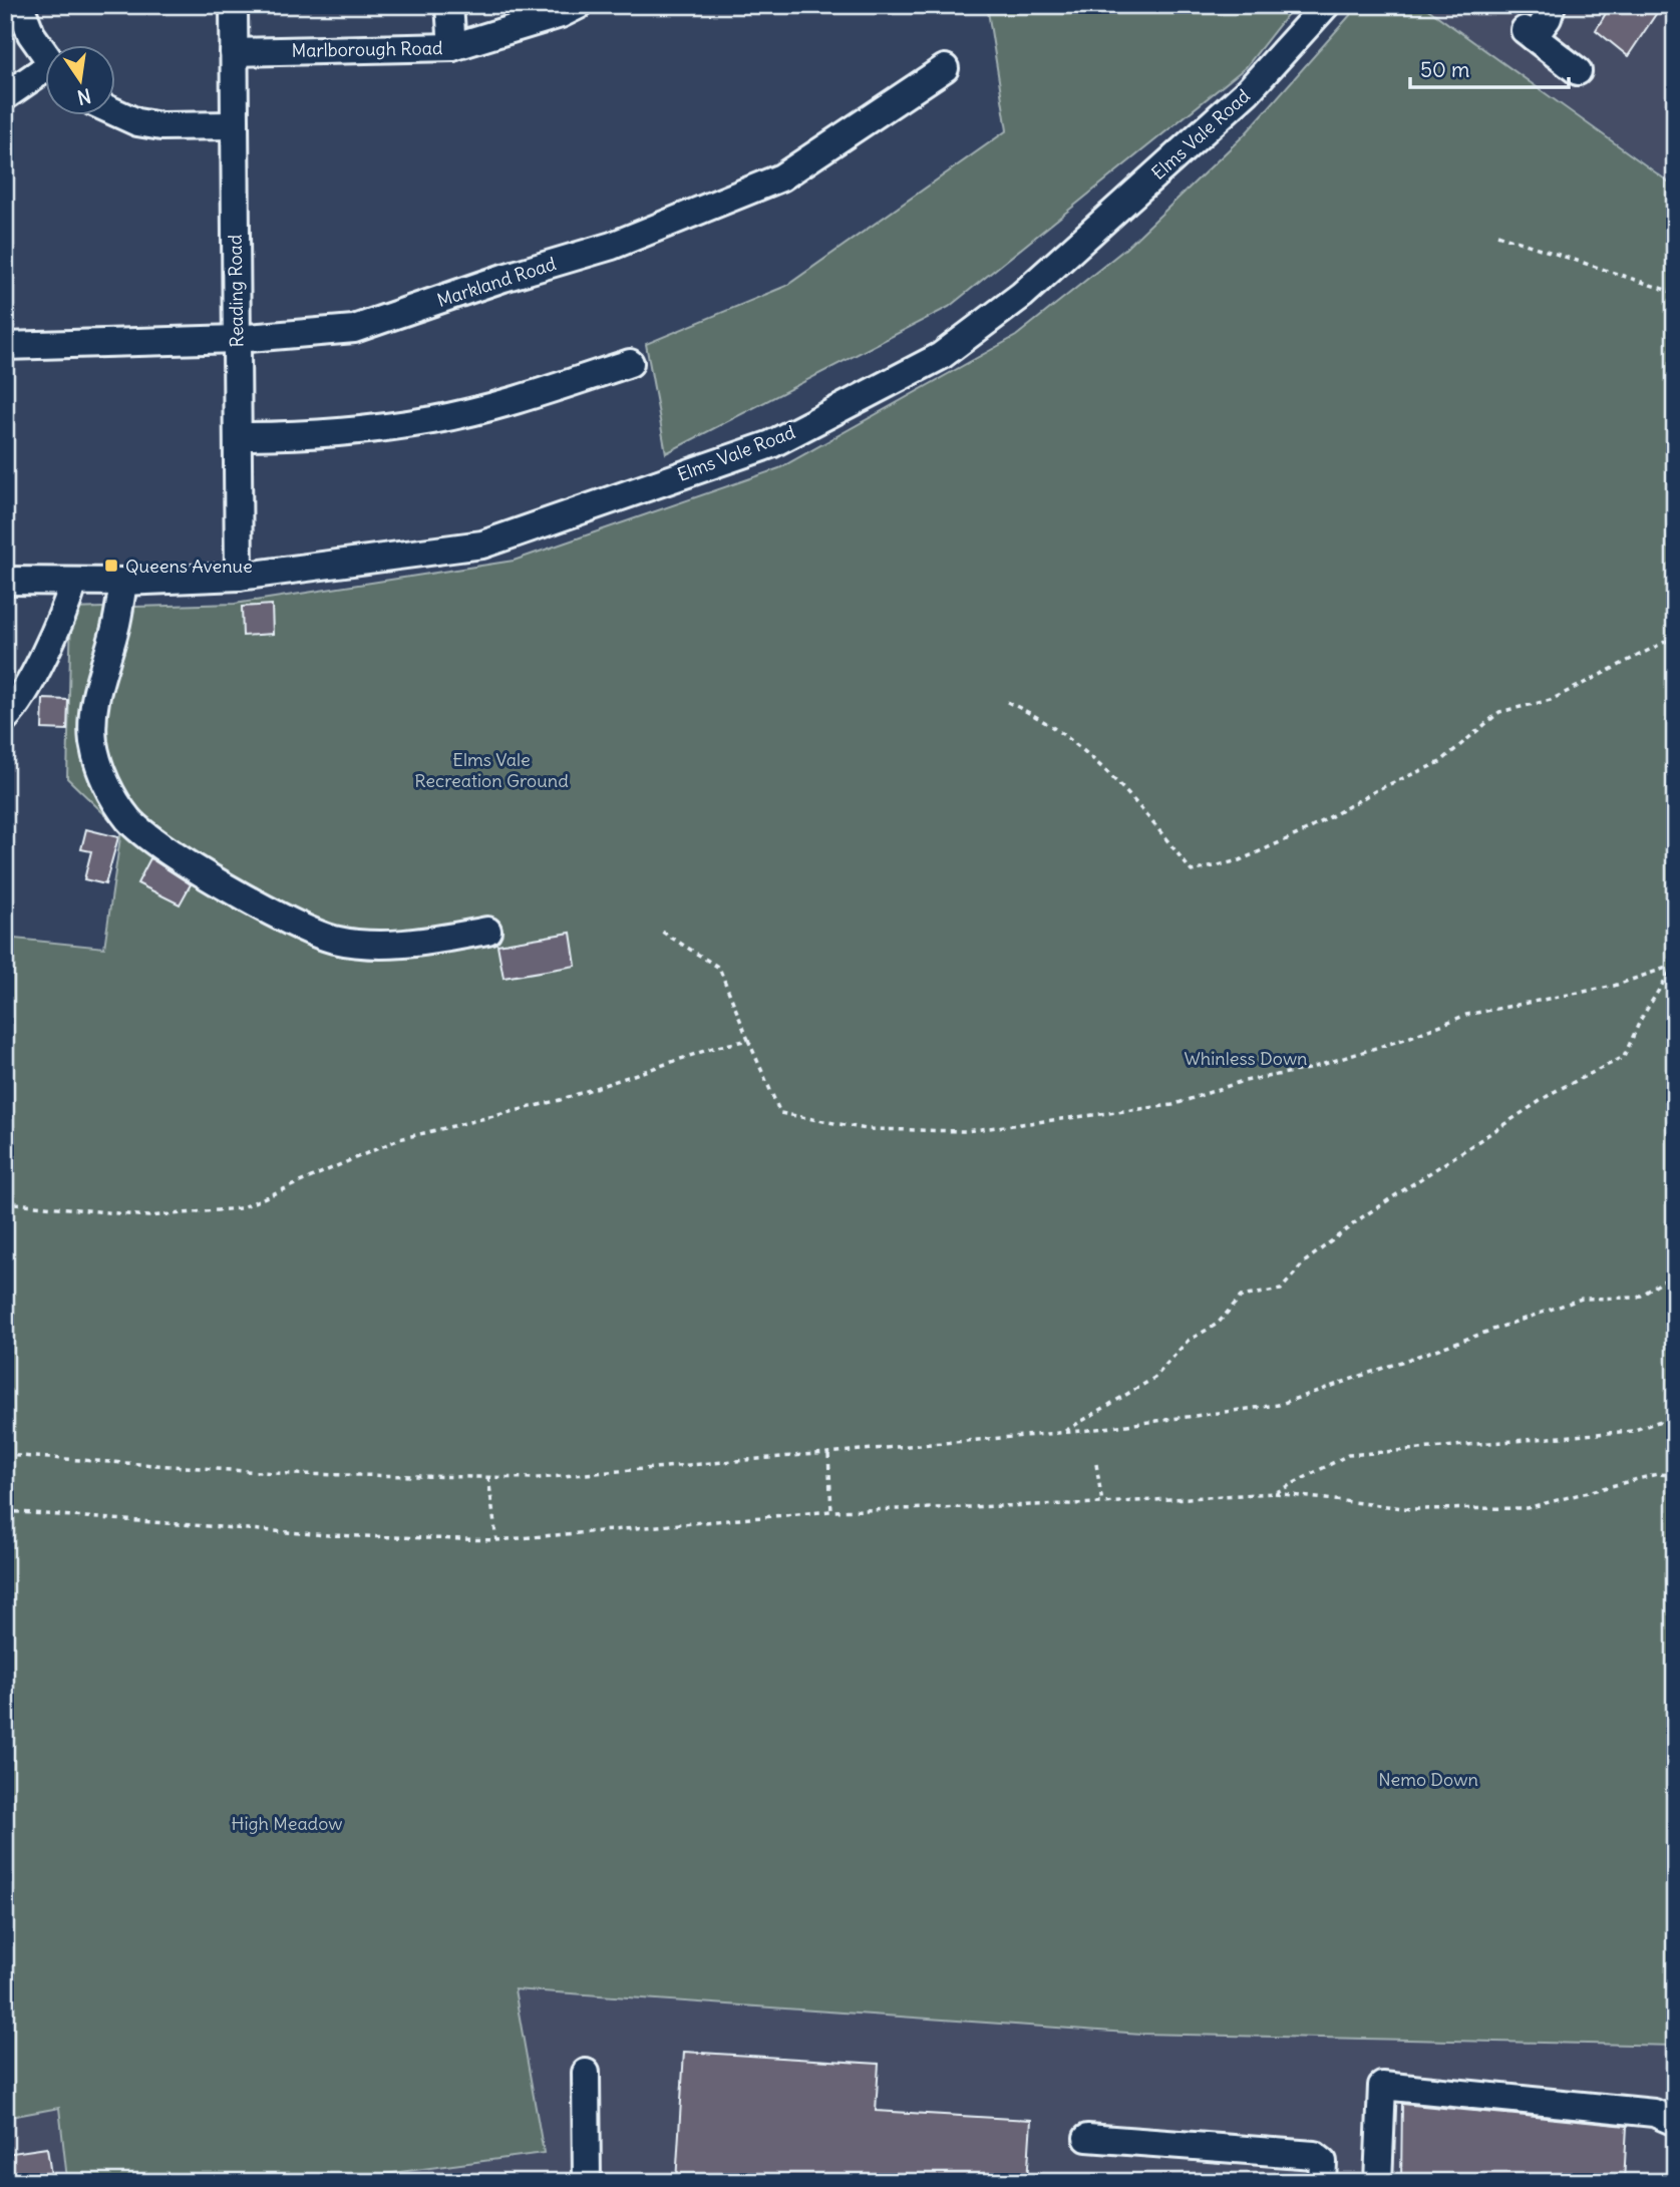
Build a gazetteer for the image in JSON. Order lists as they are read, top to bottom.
{
  "streets": {
    "street": [
      "Marlborough Road",
      "Elms Vale Road",
      "Markland Road",
      "Reading Road"
    ]
  },
  "crossings": [
    ["Marlborough Road", "Reading Road"],
    ["Elms Vale Road", "Reading Road"],
    ["Markland Road", "Reading Road"]
  ],
  "parks": [
    "Elms Vale Recreation Ground",
    "Whinless Down",
    "Nemo Down",
    "High Meadow"
  ],
  "places": {
    "transit": ["Queens Avenue"]
  },
  "scale_bar": "50 m",
  "north": "bottom"
}
